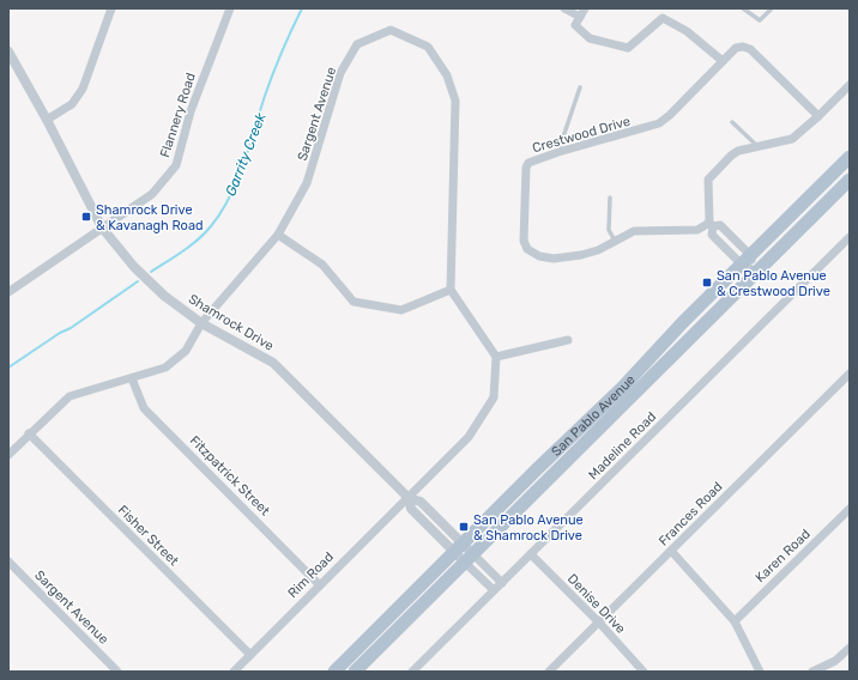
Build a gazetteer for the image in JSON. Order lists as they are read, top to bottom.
{
  "streets": {
    "main road": ["San Pablo Avenue"],
    "street": [
      "Sargent Avenue",
      "Flannery Road",
      "Crestwood Drive",
      "Shamrock Drive",
      "Madeline Road",
      "Fitzpatrick Street",
      "Frances Road",
      "Fisher Street",
      "Karen Road",
      "Rim Road",
      "Denise Drive"
    ]
  },
  "crossings": [
    ["Sargent Avenue", "Shamrock Drive"],
    ["Sargent Avenue", "Fitzpatrick Street"],
    ["Sargent Avenue", "Fisher Street"],
    ["Flannery Road", "Shamrock Drive"],
    ["Shamrock Drive", "San Pablo Avenue"],
    ["Shamrock Drive", "Madeline Road"],
    ["Shamrock Drive", "Rim Road"],
    ["Madeline Road", "Denise Drive"],
    ["Fitzpatrick Street", "Rim Road"],
    ["Frances Road", "Denise Drive"],
    ["Fisher Street", "Rim Road"]
  ],
  "water": ["Garrity Creek"],
  "places": {
    "transit": ["Shamrock Drive & Kavanagh Road", "San Pablo Avenue & Crestwood Drive", "San Pablo Avenue & Shamrock Drive"]
  }
}
